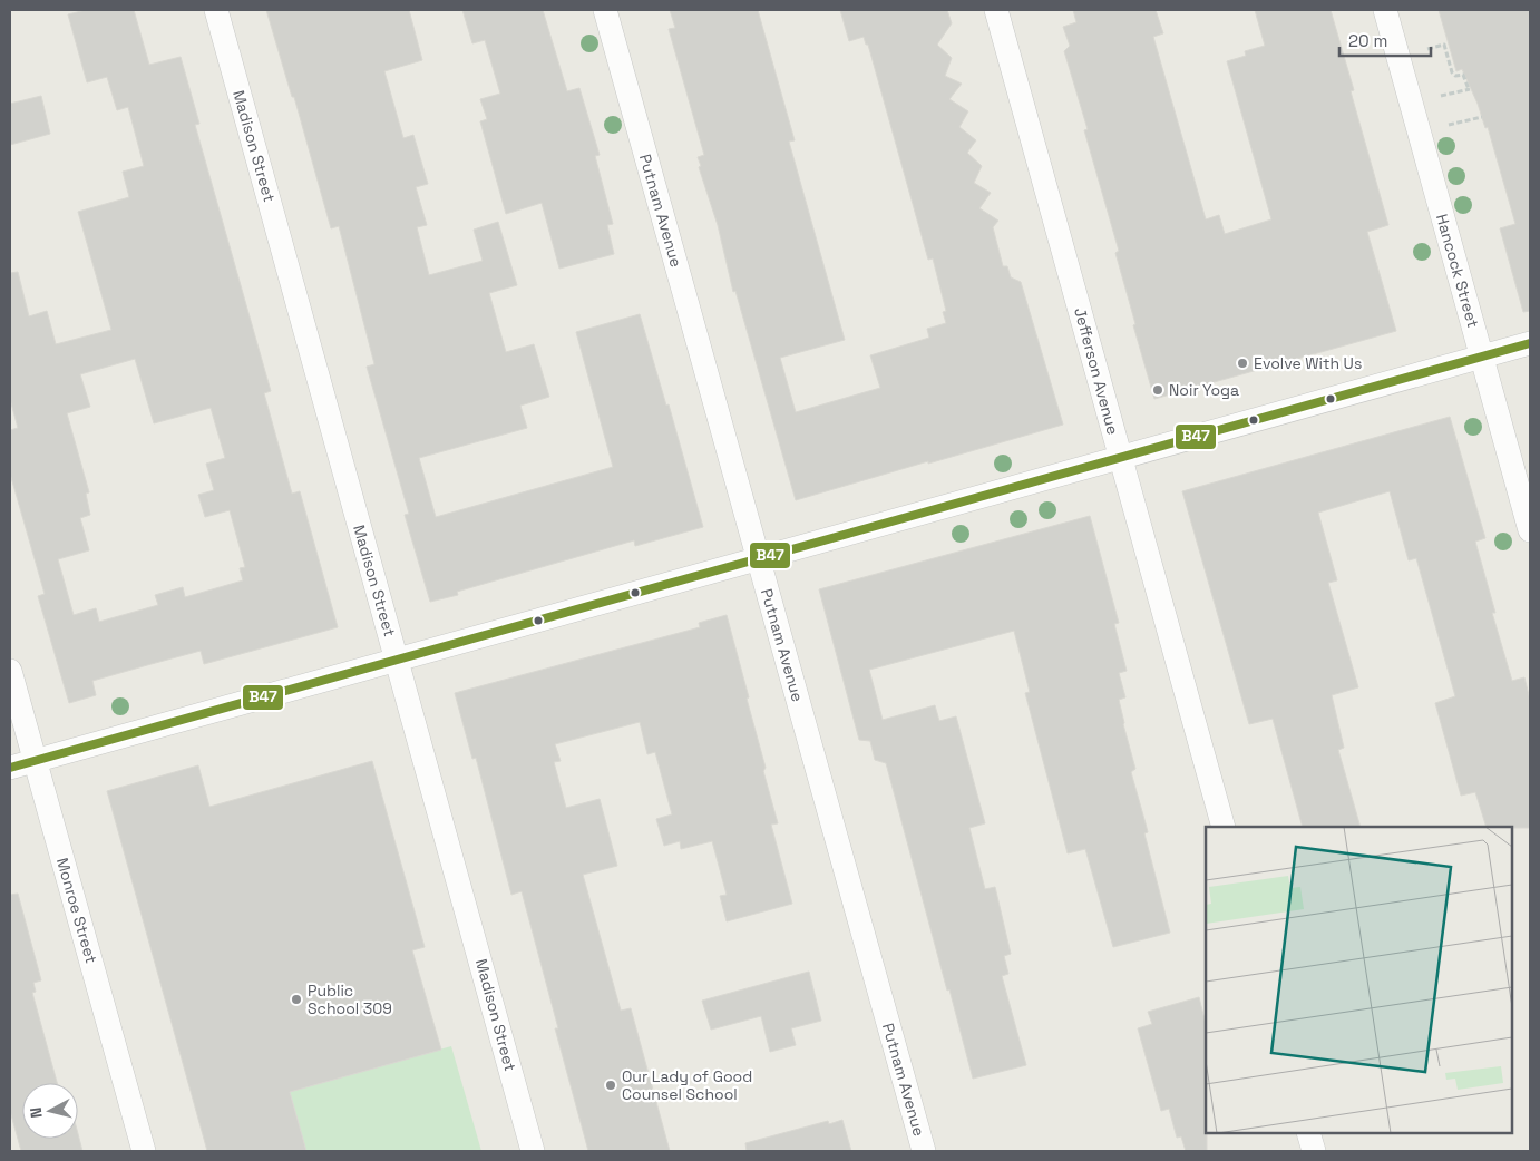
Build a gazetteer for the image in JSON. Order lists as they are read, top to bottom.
{
  "streets": {
    "street": [
      "Madison Street",
      "Putnam Avenue",
      "Hancock Street",
      "Jefferson Avenue",
      "Monroe Street"
    ]
  },
  "places": [
    "Evolve With Us",
    "Noir Yoga",
    "Public School 309",
    "Our Lady of Good Counsel School"
  ],
  "lines": ["transit line B47"],
  "scale_bar": "20 m",
  "north": "left"
}
